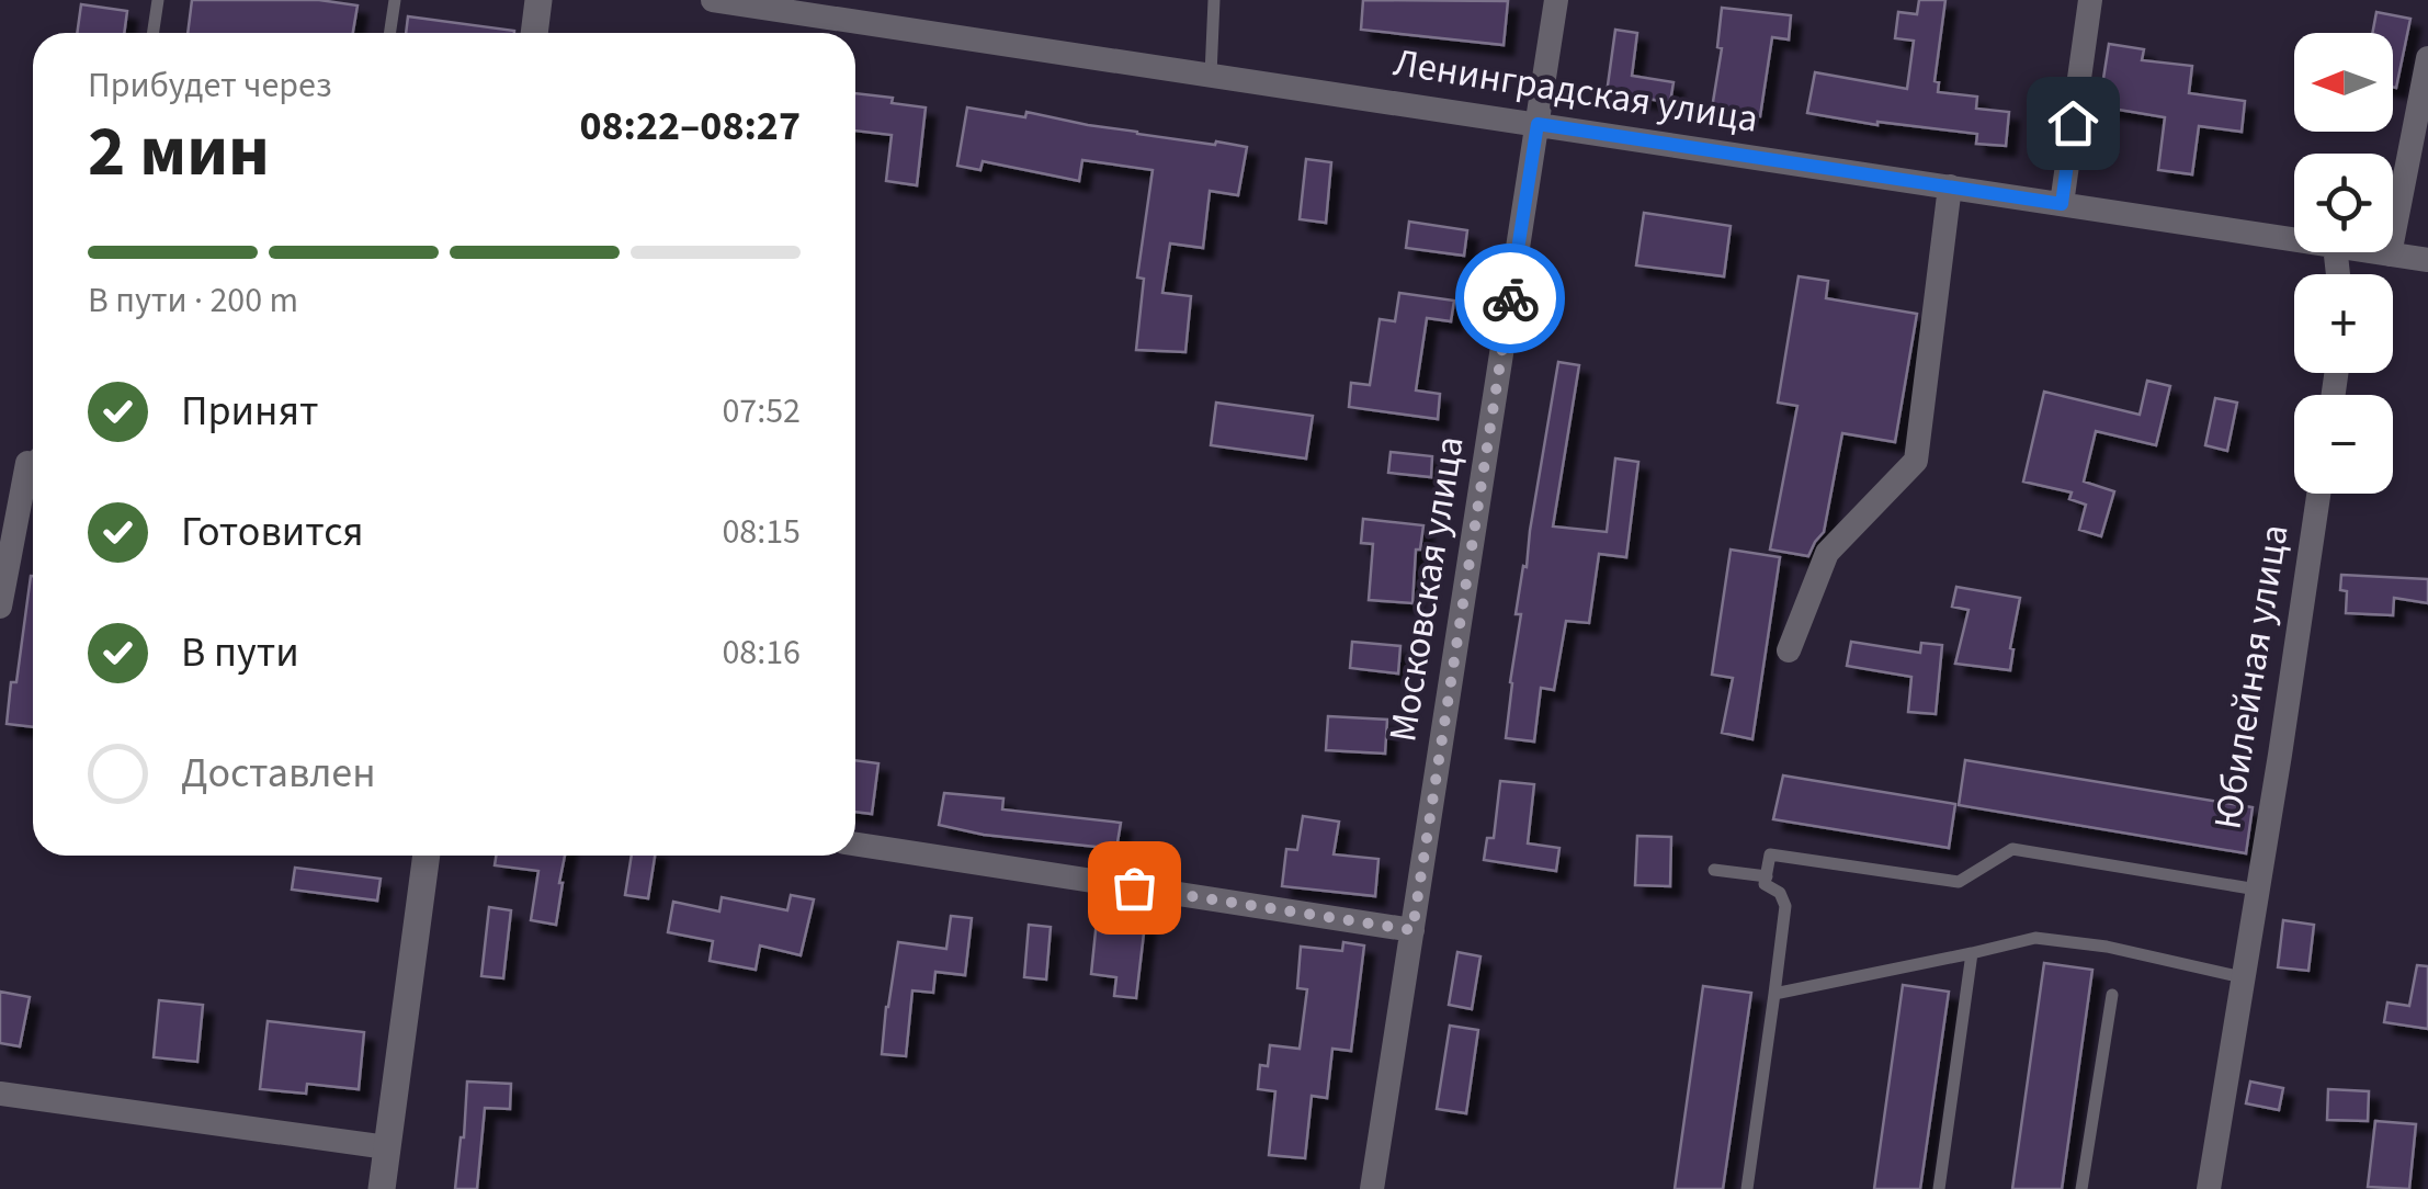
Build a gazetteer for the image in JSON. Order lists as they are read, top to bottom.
{
  "streets": {
    "street": ["Ленинградская улица", "Московская улица", "Юбилейная улица"]
  },
  "crossings": [
    ["Ленинградская улица", "Московская улица"]
  ],
  "north": "left",
  "page": {
    "map_buttons": ["+", "−"],
    "heading": ["2 мин", "Прибудет через", "08:22–08:27"],
    "bar": "В пути · 200 m",
    "list": [
      ["Принят", "07:52"],
      ["Готовится", "08:15"],
      ["В пути", "08:16"],
      "Доставлен"
    ]
  }
}
